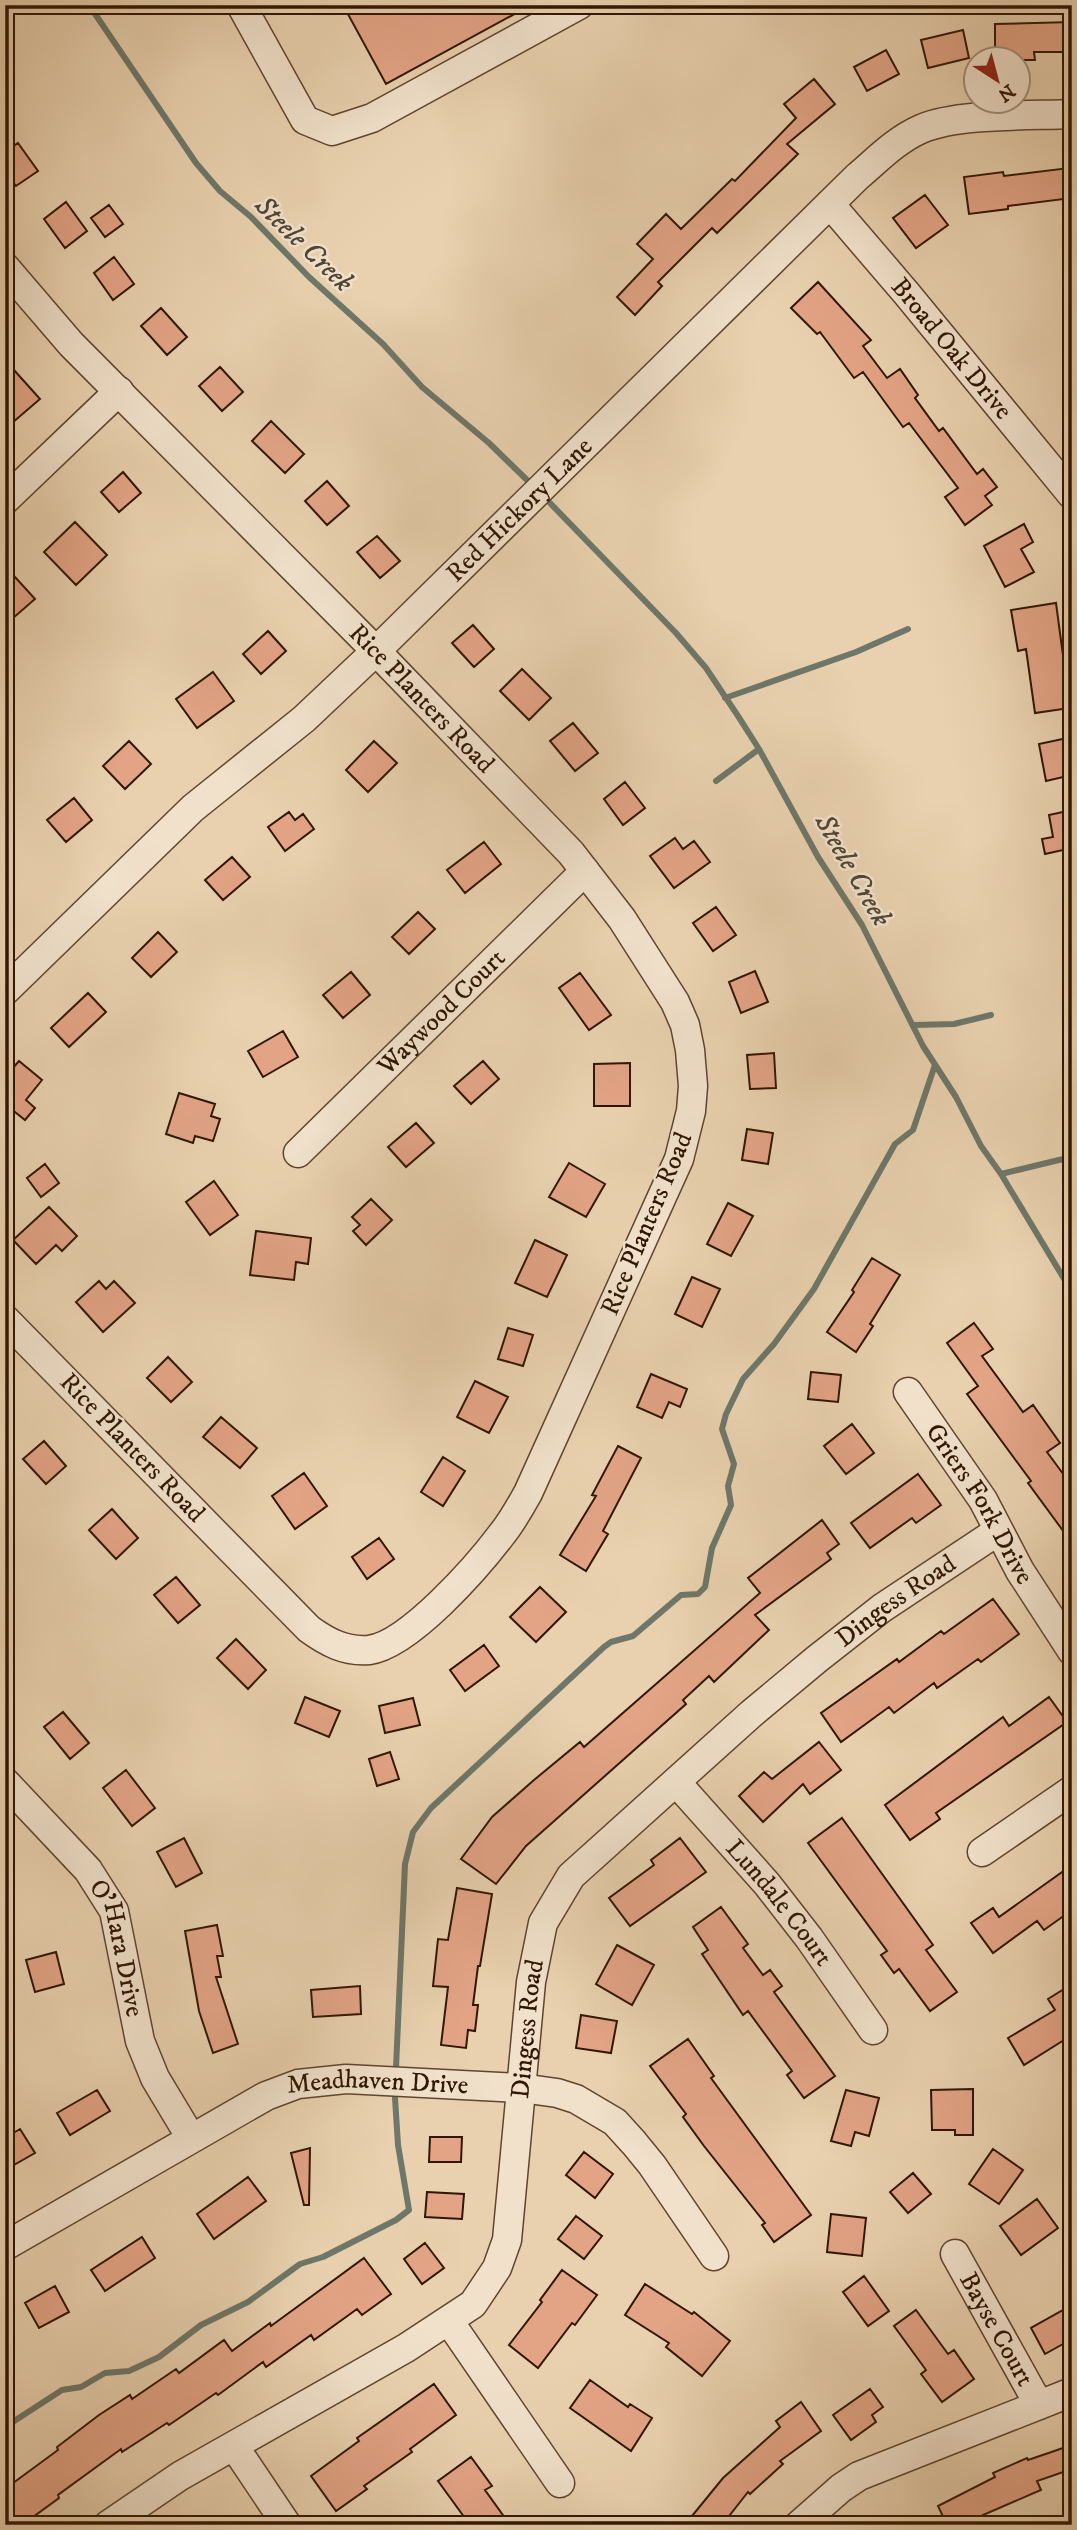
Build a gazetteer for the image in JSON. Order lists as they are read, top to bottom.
{
  "streets": {
    "street": [
      "Broad Oak Drive",
      "Red Hickory Lane",
      "Rice Planters Road",
      "Waywood Court",
      "Griers Fork Drive",
      "Dingess Road",
      "Lundale Court",
      "O'Hara Drive",
      "Meadhaven Drive",
      "Bayse Court"
    ]
  },
  "crossings": [
    ["Broad Oak Drive", "Red Hickory Lane"],
    ["Red Hickory Lane", "Rice Planters Road"],
    ["Rice Planters Road", "Waywood Court"],
    ["Griers Fork Drive", "Dingess Road"],
    ["Dingess Road", "Lundale Court"],
    ["Dingess Road", "Meadhaven Drive"],
    ["O'Hara Drive", "Meadhaven Drive"]
  ],
  "water": ["Steele Creek"],
  "north": "bottom right"
}
